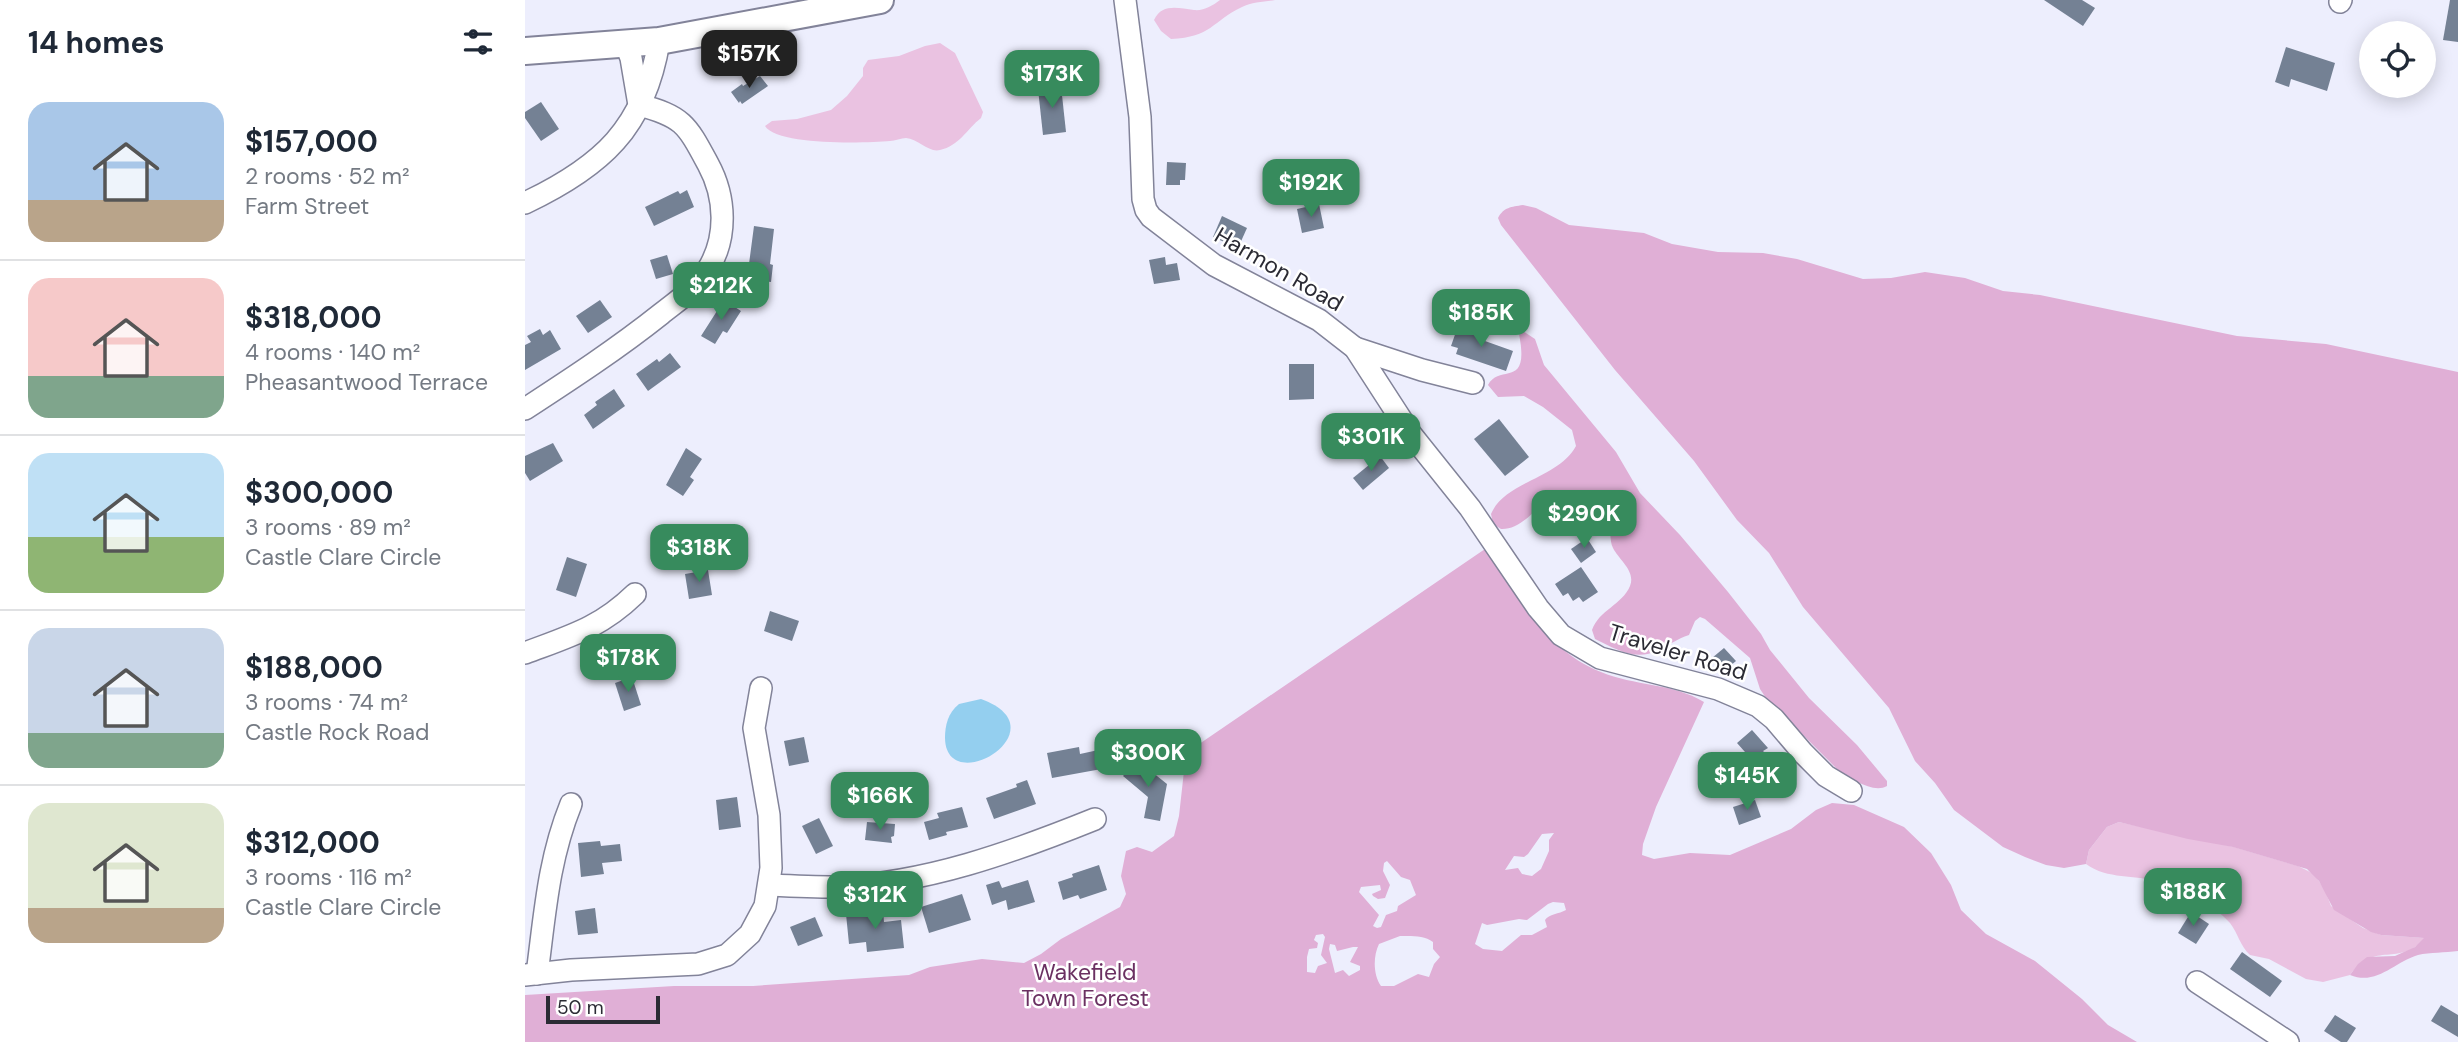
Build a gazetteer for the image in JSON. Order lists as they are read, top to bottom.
{
  "streets": {
    "street": ["Harmon Road", "Traveler Road"]
  },
  "crossings": [
    ["Harmon Road", "Traveler Road"]
  ],
  "parks": ["Wakefield Town Forest"],
  "scale_bar": "50 m",
  "page": {
    "heading": "14 homes",
    "price": [
      "$157K",
      "$173K",
      "$192K",
      "$212K",
      "$185K",
      "$301K",
      "$290K",
      "$318K",
      "$178K",
      "$300K",
      "$145K",
      "$166K",
      "$188K",
      "$312K"
    ],
    "list": [
      {
        "name": "$157,000",
        "note": "2 rooms · 52 m² · Farm Street"
      },
      {
        "name": "$318,000",
        "note": "4 rooms · 140 m² · Pheasantwood Terrace"
      },
      {
        "name": "$300,000",
        "note": "3 rooms · 89 m² · Castle Clare Circle"
      },
      {
        "name": "$188,000",
        "note": "3 rooms · 74 m² · Castle Rock Road"
      },
      {
        "name": "$312,000",
        "note": "3 rooms · 116 m² · Castle Clare Circle"
      }
    ],
    "scale": "50 m"
  }
}
